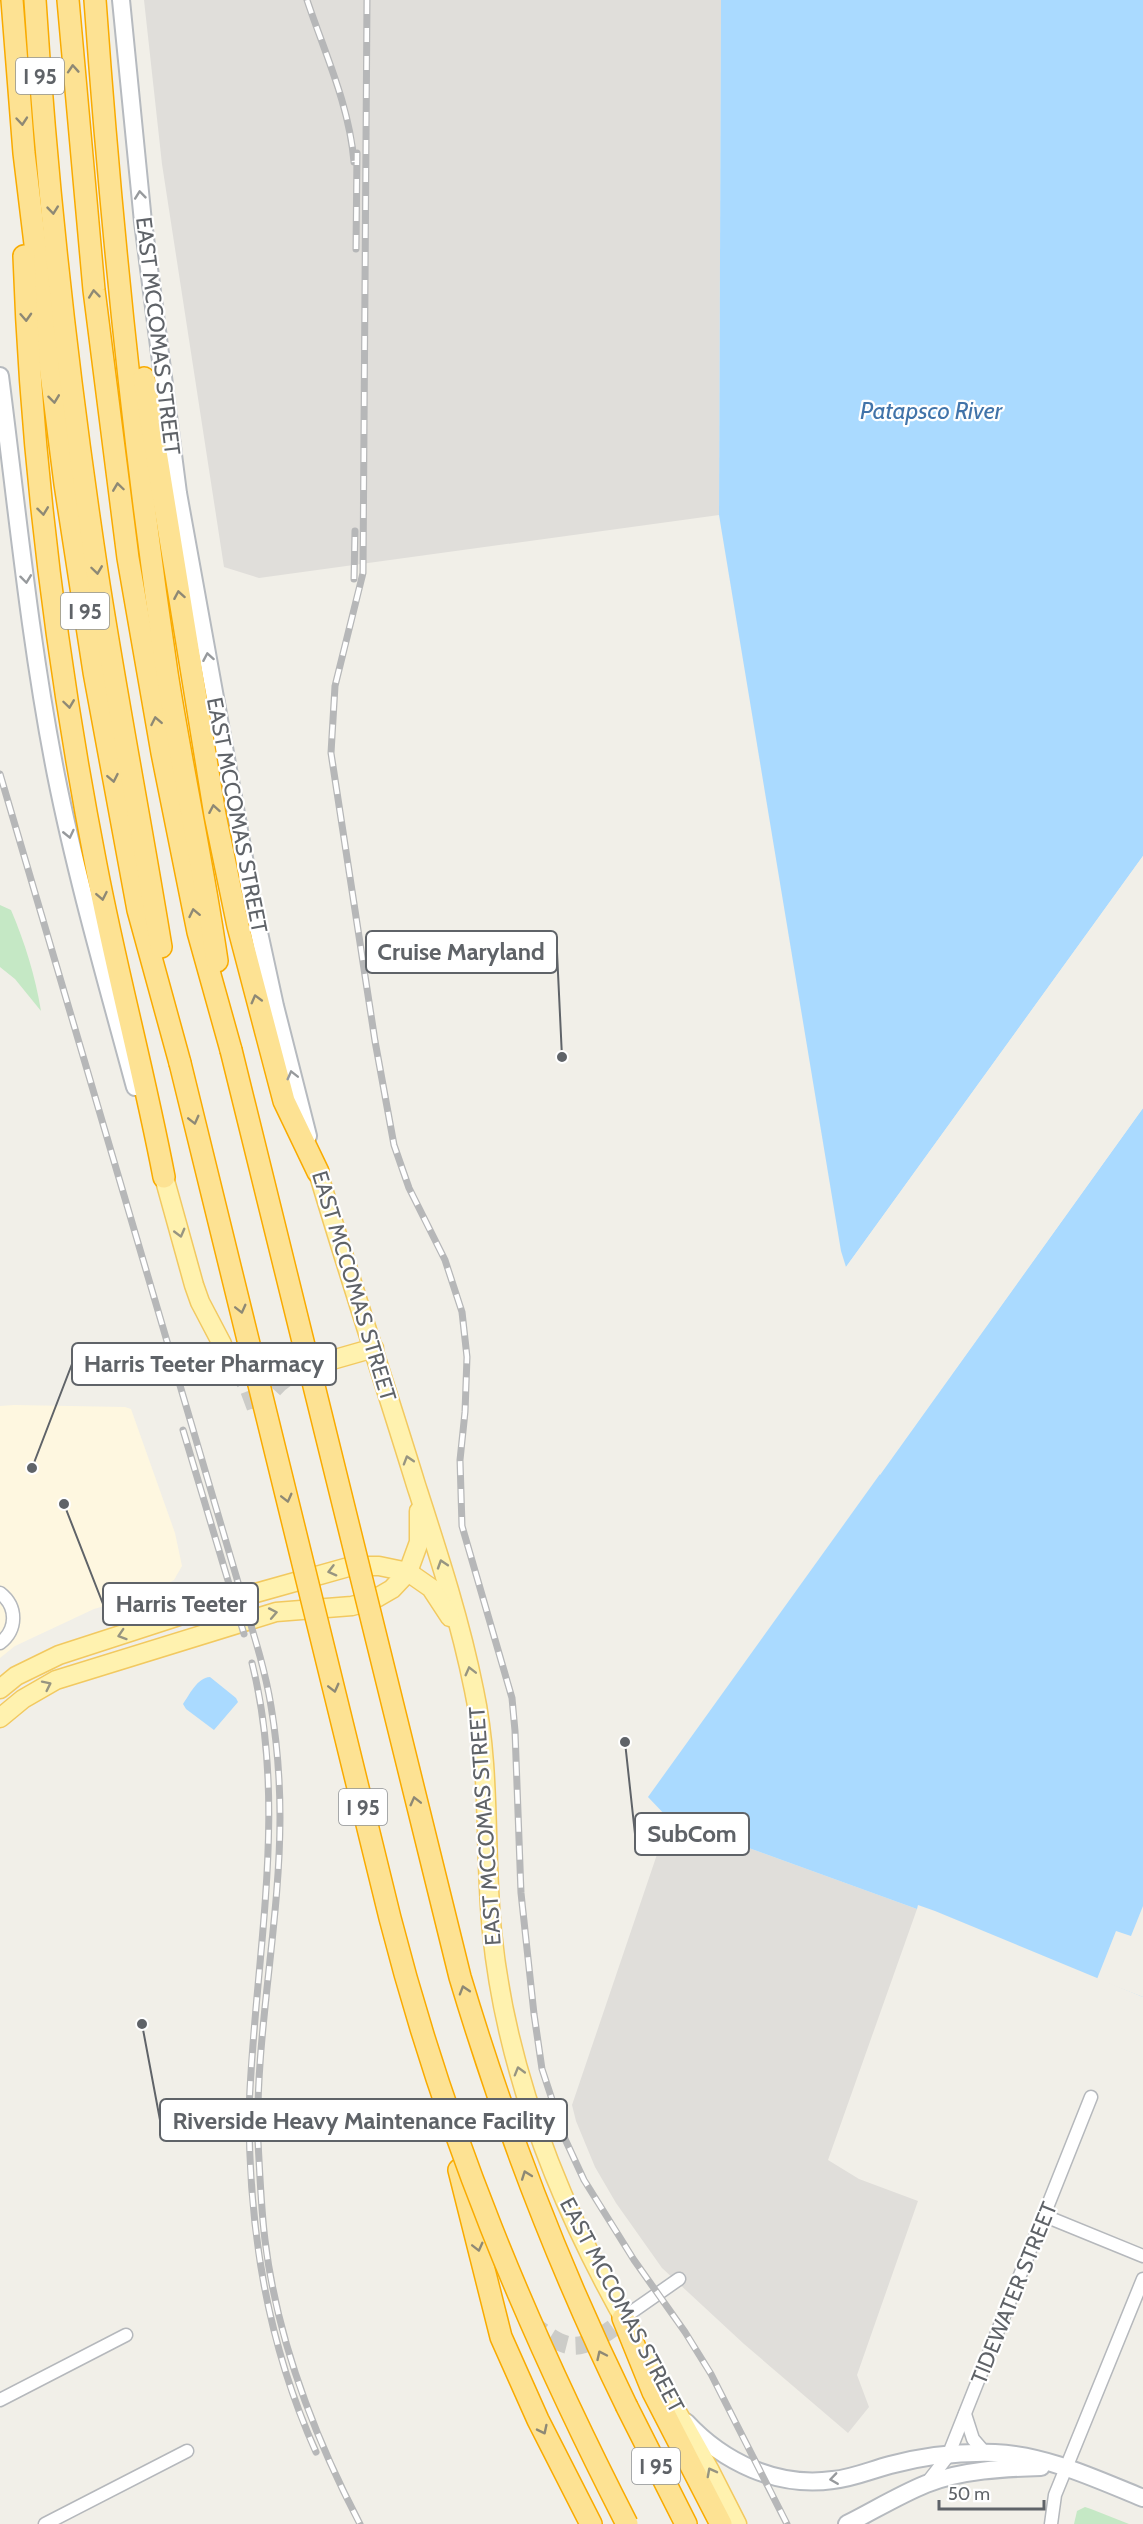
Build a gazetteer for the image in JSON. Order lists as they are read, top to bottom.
{
  "streets": {
    "highway": ["I 95"],
    "main road": ["EAST MCCOMAS STREET"],
    "street": ["TIDEWATER STREET"]
  },
  "one_way": ["EAST MCCOMAS STREET"],
  "water": ["Patapsco River"],
  "places": [
    "Cruise Maryland",
    "Harris Teeter Pharmacy",
    "Harris Teeter",
    "SubCom",
    "Riverside Heavy Maintenance Facility"
  ],
  "scale_bar": "50 m"
}
